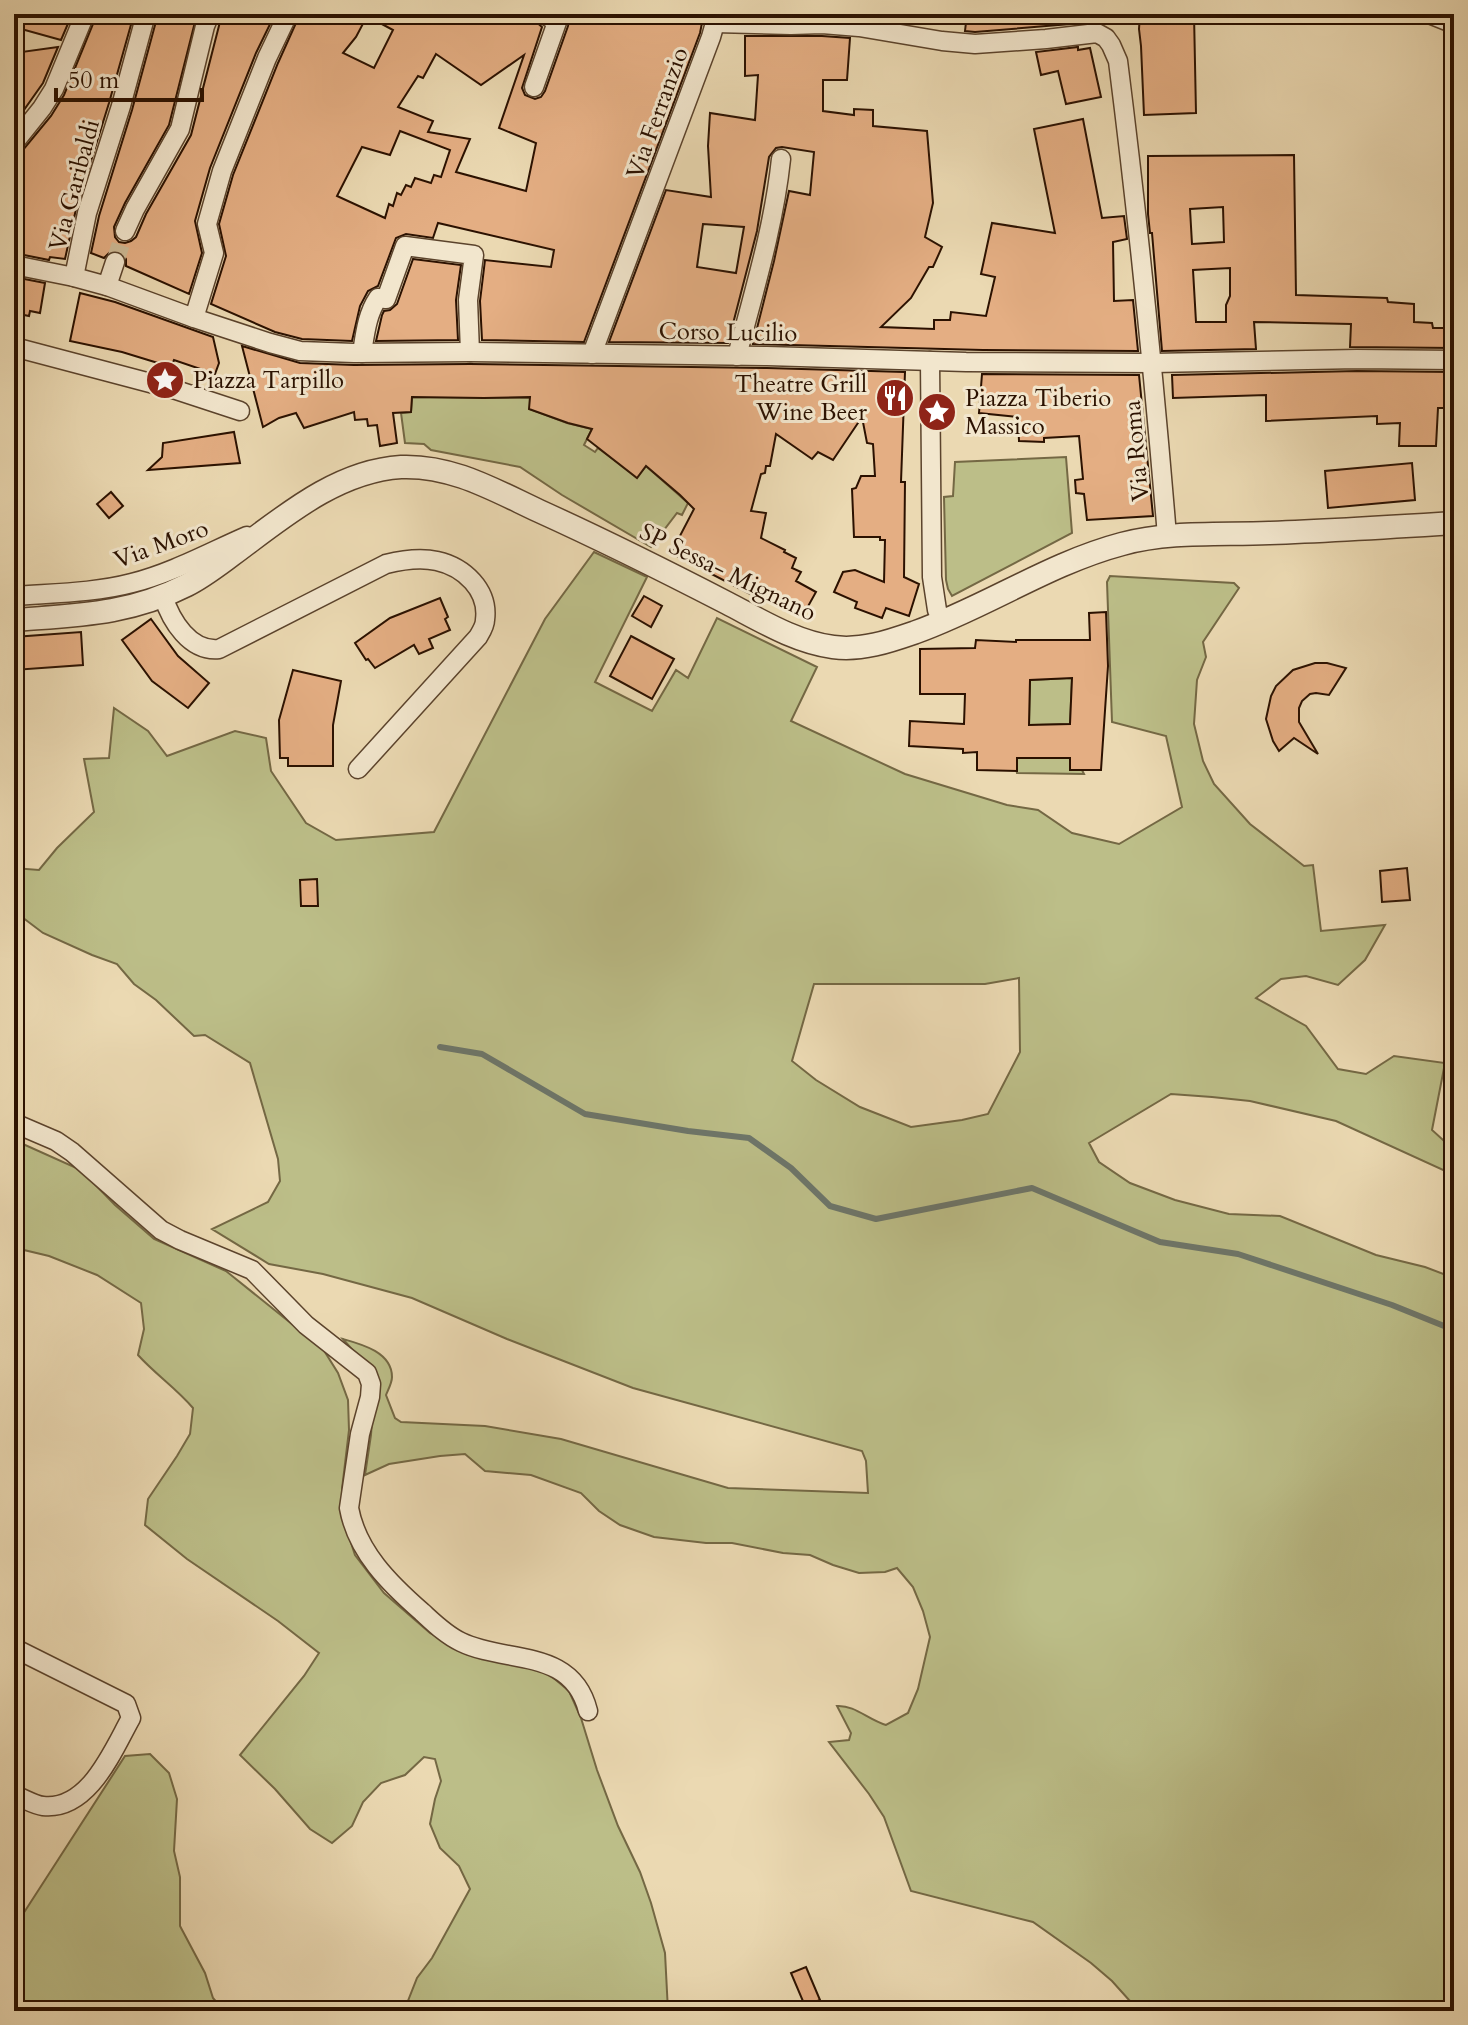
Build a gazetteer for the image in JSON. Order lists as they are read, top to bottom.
{
  "streets": {
    "street": [
      "Via Ferranzio",
      "Via Garibaldi",
      "Corso Lucilio",
      "Via Roma",
      "Via Moro",
      "SP Sessa- Mignano"
    ]
  },
  "crossings": [
    ["Via Ferranzio", "Corso Lucilio"],
    ["Via Ferranzio", "Via Roma"],
    ["Via Garibaldi", "Corso Lucilio"],
    ["Corso Lucilio", "Via Roma"],
    ["Via Roma", "SP Sessa- Mignano"],
    ["Via Moro", "SP Sessa- Mignano"]
  ],
  "places": {
    "place": ["Piazza Tarpillo", "Piazza Tiberio Massico"],
    "restaurant": ["Theatre Grill Wine Beer"]
  },
  "scale_bar": "50 m"
}
